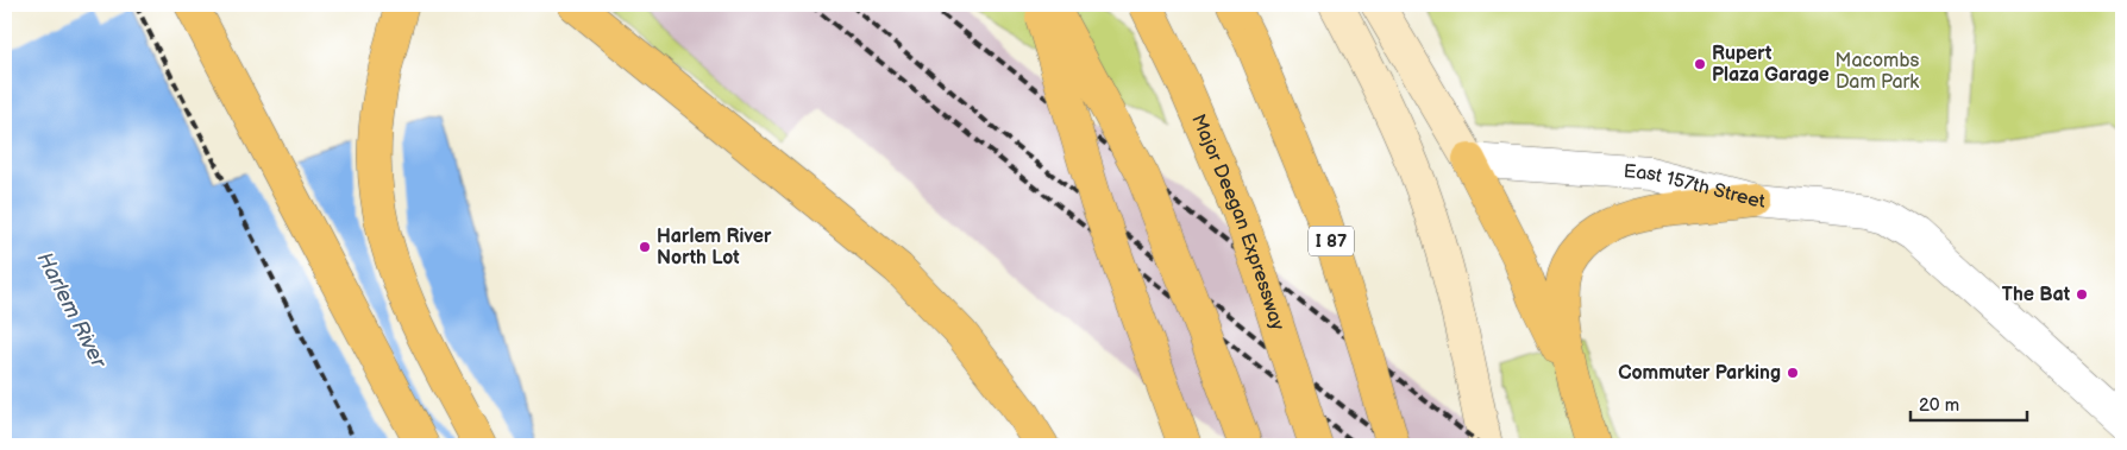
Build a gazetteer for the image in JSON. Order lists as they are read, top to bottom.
{
  "streets": {
    "highway": ["Major Deegan Expressway", "I 87"],
    "street": ["East 157th Street"]
  },
  "water": ["Harlem River"],
  "parks": ["Macombs Dam Park"],
  "places": [
    "Rupert Plaza Garage",
    "Harlem River North Lot",
    "The Bat",
    "Commuter Parking"
  ],
  "scale_bar": "20 m"
}
